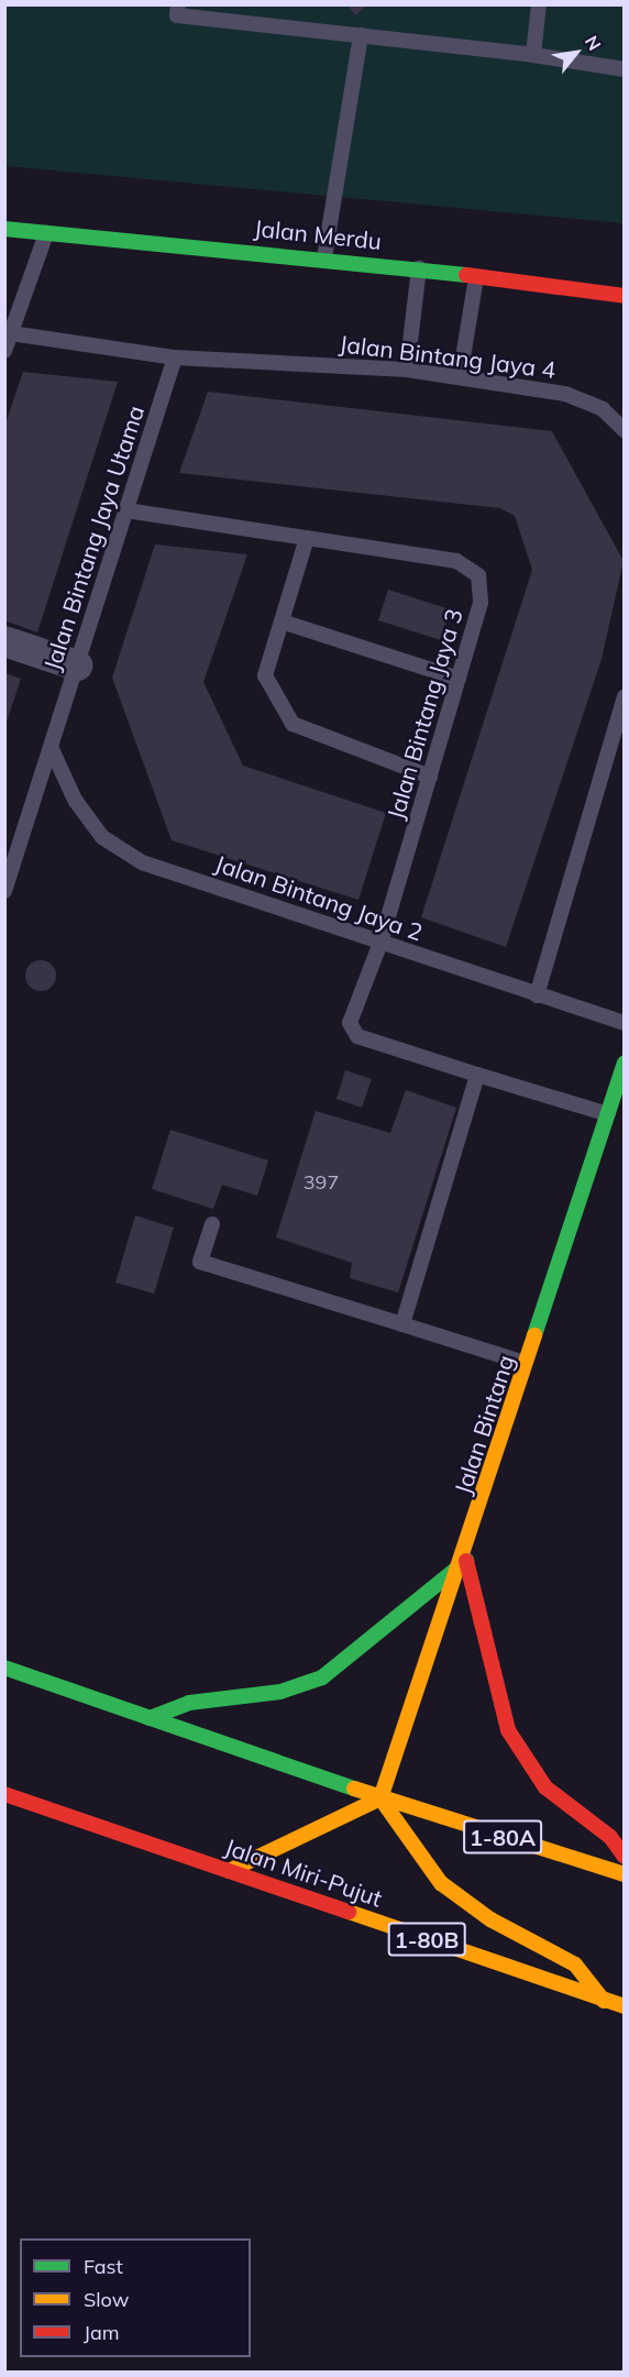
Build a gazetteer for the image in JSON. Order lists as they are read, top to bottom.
{
  "streets": {
    "main road": [
      "Jalan Merdu",
      "Jalan Bintang",
      "1-80A",
      "Jalan Miri-Pujut",
      "1-80B"
    ],
    "lane": [
      "Jalan Bintang Jaya 4",
      "Jalan Bintang Jaya Utama",
      "Jalan Bintang Jaya 3",
      "Jalan Bintang Jaya 2"
    ]
  },
  "crossings": [
    ["Jalan Bintang Jaya 4", "Jalan Bintang Jaya Utama"],
    ["Jalan Bintang Jaya Utama", "Jalan Bintang Jaya 3"],
    ["Jalan Bintang Jaya Utama", "Jalan Bintang Jaya 2"],
    ["Jalan Bintang Jaya 3", "Jalan Bintang Jaya 2"],
    ["Jalan Bintang", "1-80A"]
  ],
  "house_numbers": ["397"],
  "legend": ["Fast", "Slow", "Jam"],
  "north": "top right"
}
